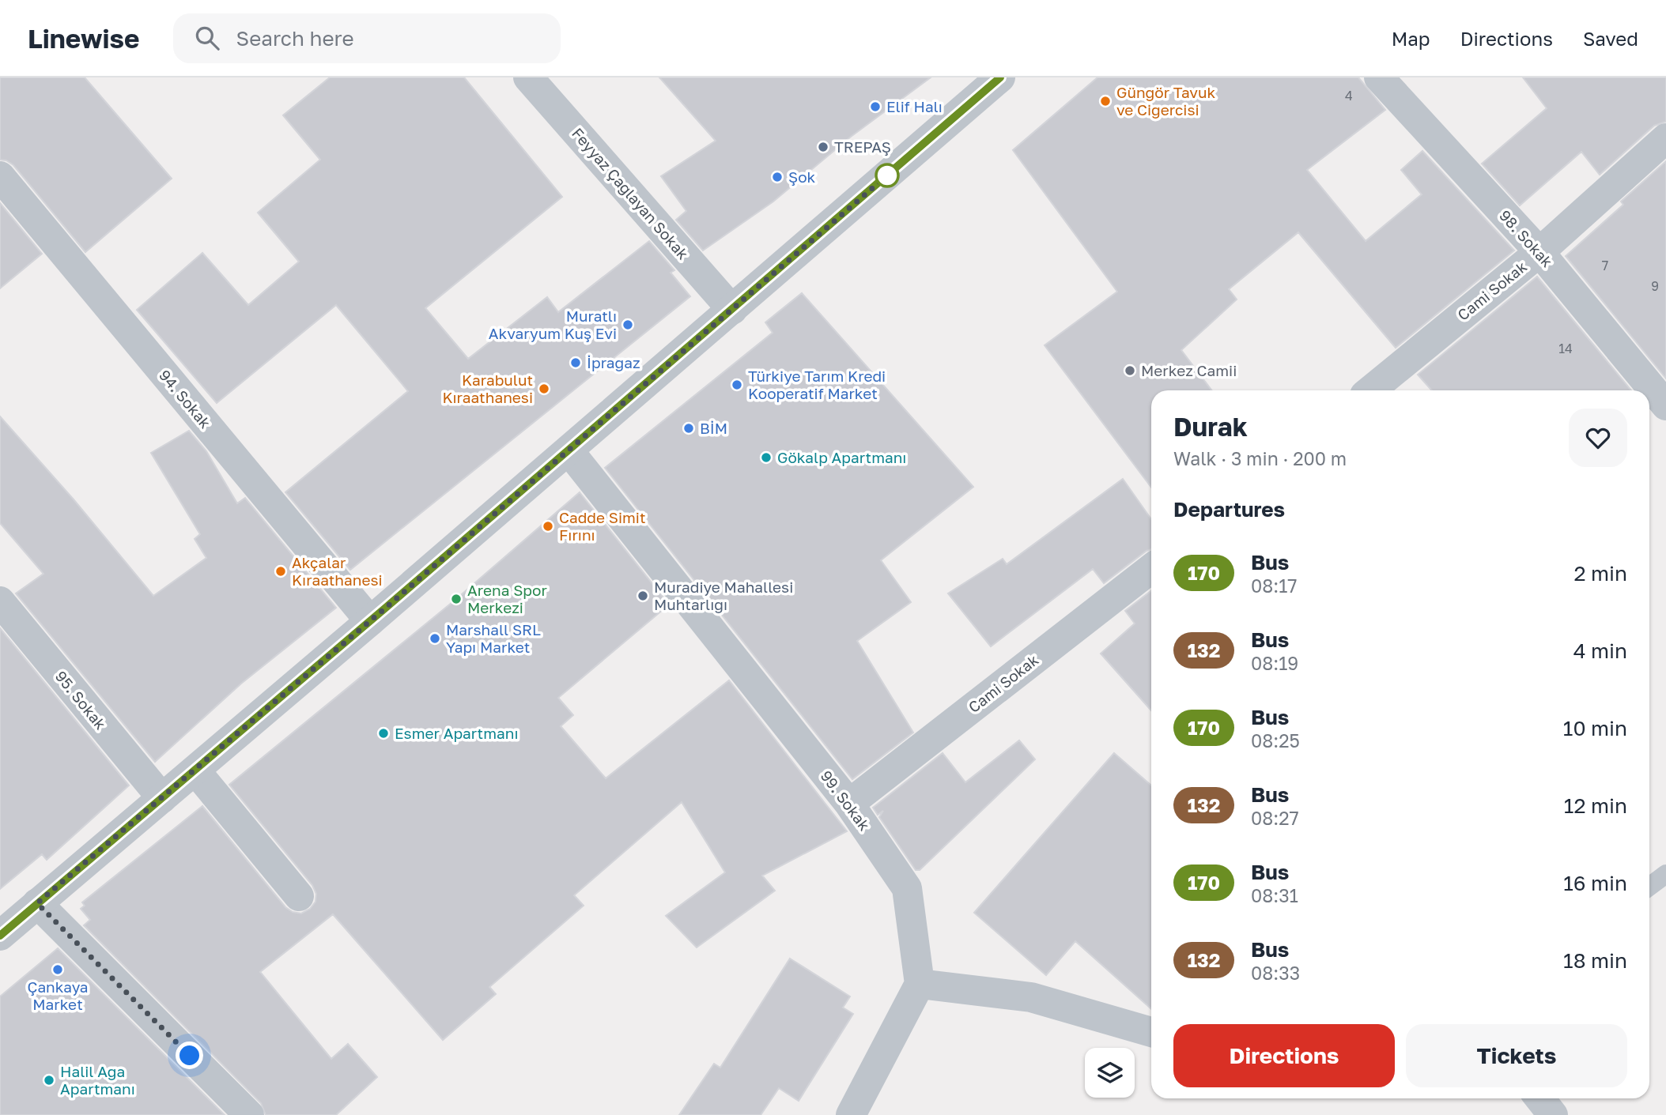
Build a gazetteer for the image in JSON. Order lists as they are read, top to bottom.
{
  "streets": {
    "street": [
      "Feyyaz Çağlayan Sokak",
      "98. Sokak",
      "Cami Sokak",
      "94. Sokak",
      "95. Sokak",
      "99. Sokak"
    ]
  },
  "crossings": [
    ["98. Sokak", "Cami Sokak"],
    ["Cami Sokak", "99. Sokak"]
  ],
  "places": [
    "Güngör Tavuk ve Ciğercisi",
    "Elif Halı",
    "TREPAŞ",
    "Şok",
    "Muratlı Akvaryum Kuş Evi",
    "İpragaz",
    "Merkez Camii",
    "Türkiye Tarım Kredi Kooperatif Market",
    "Karabulut Kıraathanesi",
    "BİM",
    "Gökalp Apartmanı",
    "Cadde Simit Fırını",
    "Akçalar Kıraathanesi",
    "Muradiye Mahallesi Muhtarlığı",
    "Arena Spor Merkezi",
    "Marshall SRL Yapı Market",
    "Esmer Apartmanı",
    "Çankaya Market",
    "Halil Ağa Apartmanı"
  ],
  "lines": ["bus line 170"],
  "house_numbers": [
    "4",
    "7",
    "9",
    "14"
  ],
  "page": {
    "header": "Linewise",
    "search": "Search here",
    "nav": ["Map", "Directions", "Saved"],
    "heading": [
      ["Durak", "Walk · 3 min · 200 m"],
      "Departures"
    ],
    "list": [
      {
        "mark": "170",
        "name": "Bus",
        "note": "08:17",
        "value": "2 min"
      },
      {
        "mark": "132",
        "name": "Bus",
        "note": "08:19",
        "value": "4 min"
      },
      {
        "mark": "170",
        "name": "Bus",
        "note": "08:25",
        "value": "10 min"
      },
      {
        "mark": "132",
        "name": "Bus",
        "note": "08:27",
        "value": "12 min"
      },
      {
        "mark": "170",
        "name": "Bus",
        "note": "08:31",
        "value": "16 min"
      },
      {
        "mark": "132",
        "name": "Bus",
        "note": "08:33",
        "value": "18 min"
      }
    ],
    "buttons": ["Directions", "Tickets"]
  }
}
